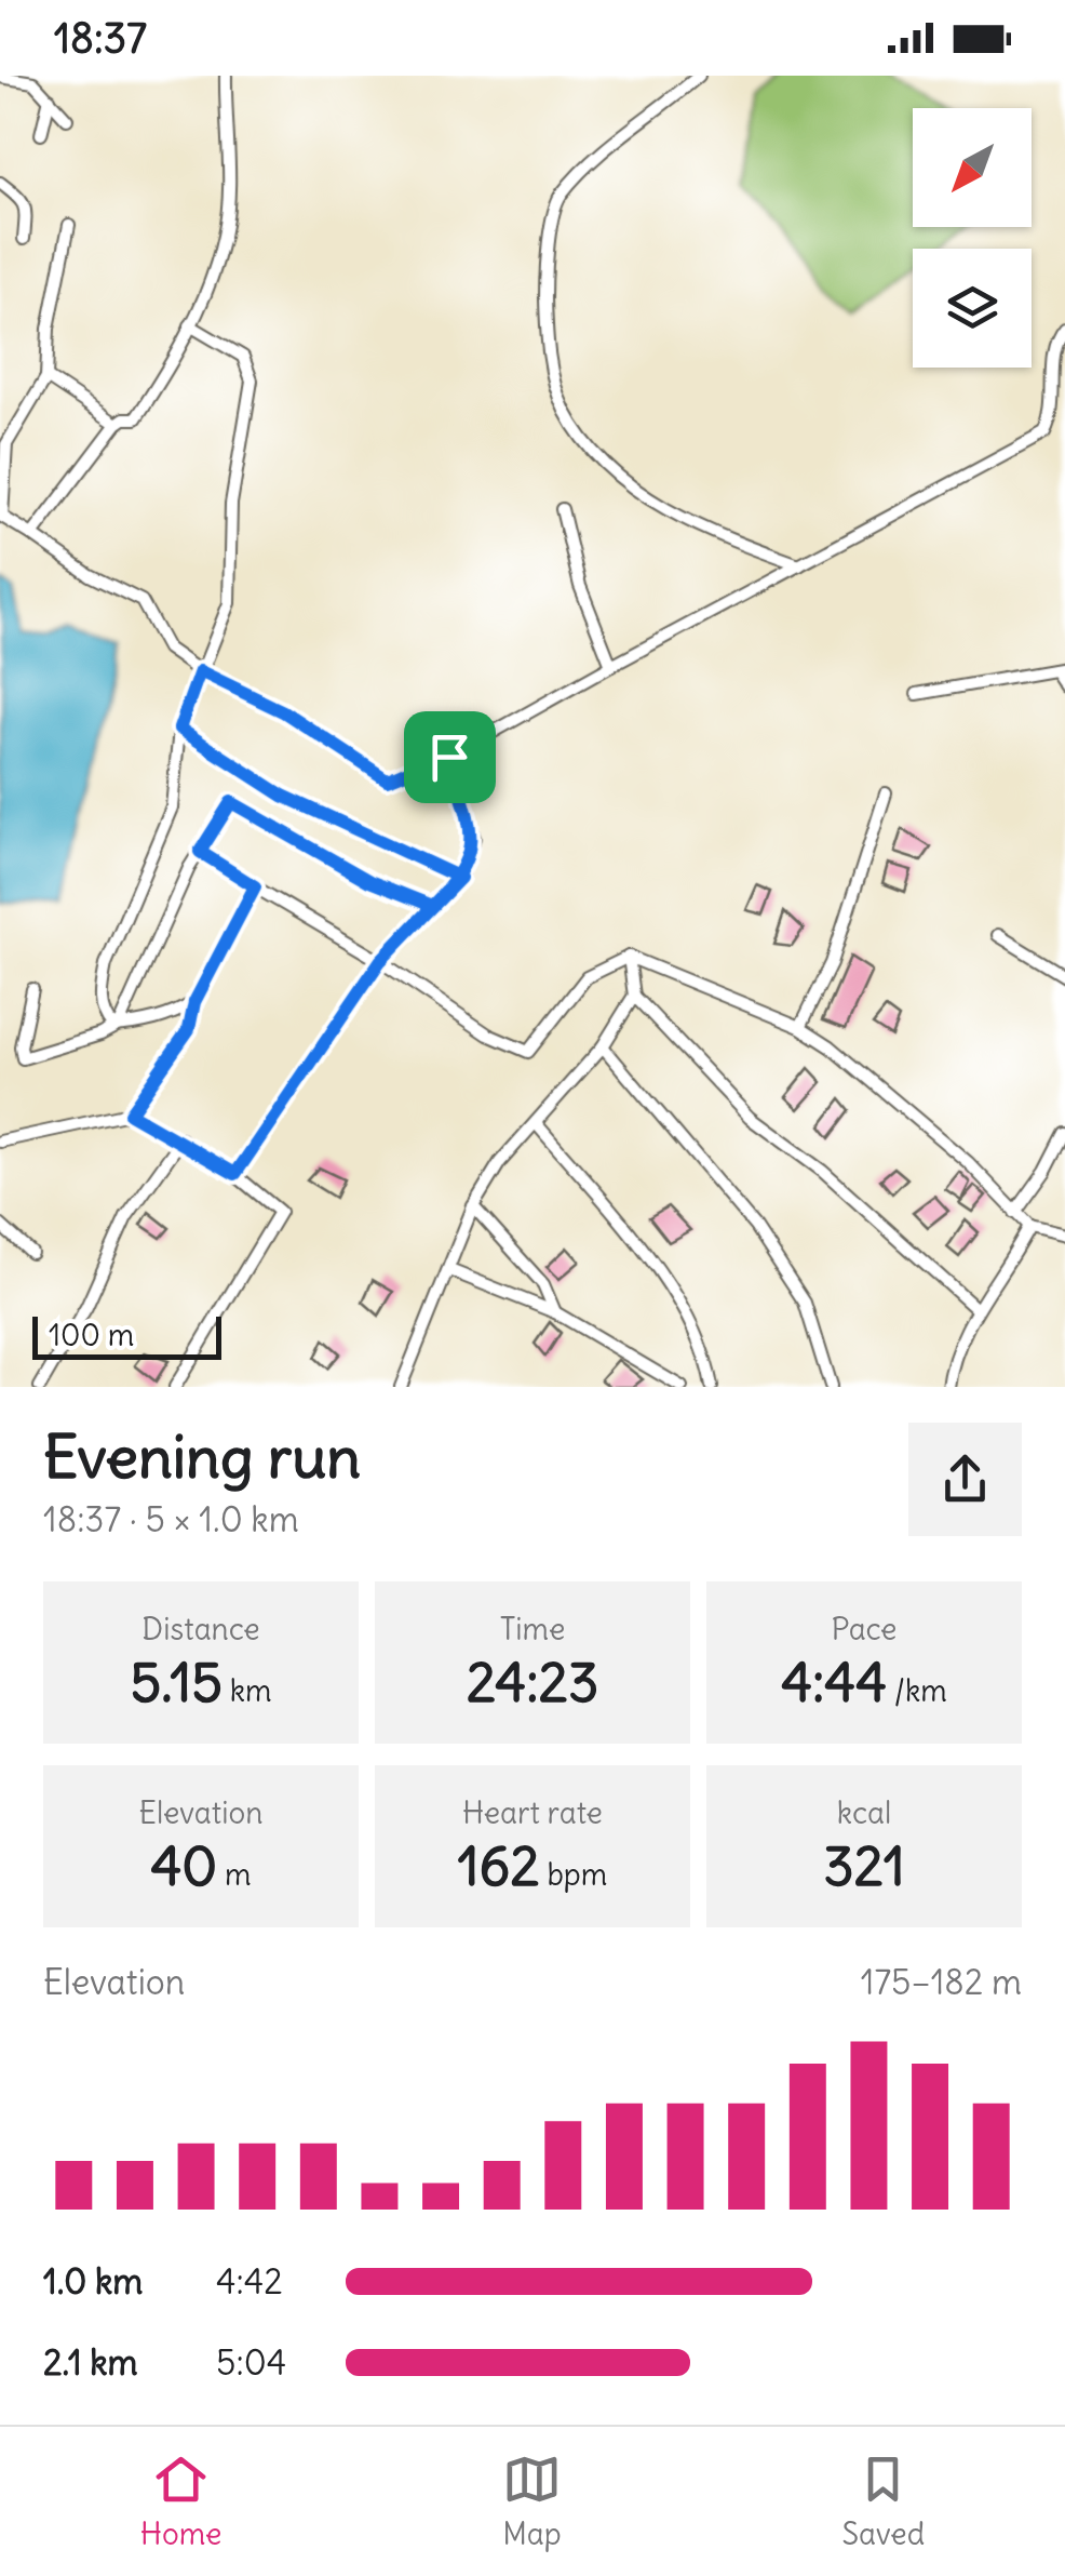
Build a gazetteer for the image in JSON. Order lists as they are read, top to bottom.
{
  "scale_bar": "100 m",
  "north": "bottom left",
  "page": {
    "status": "18:37",
    "scale": "100 m",
    "heading": ["Evening run", "18:37 · 5 × 1.0 km"],
    "stats": [
      ["Distance", "5.15 km"],
      ["Time", "24:23"],
      ["Pace", "4:44 /km"],
      ["Elevation", "40 m"],
      ["Heart rate", "162 bpm"],
      ["kcal", "321"]
    ],
    "chart": ["Elevation", "175–182 m"],
    "list": [
      {
        "name": "1.0 km",
        "note": "4:42"
      },
      {
        "name": "2.1 km",
        "note": "5:04"
      }
    ],
    "tabs": ["Home", "Map", "Saved"]
  }
}
